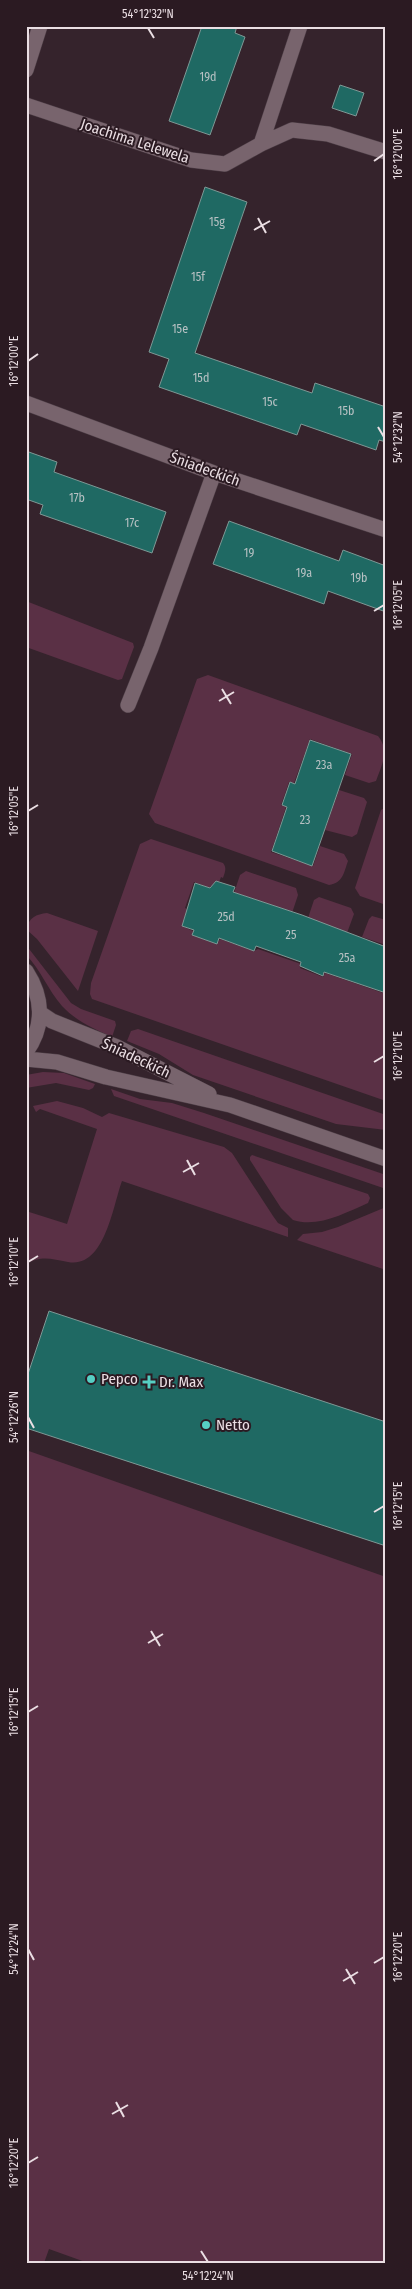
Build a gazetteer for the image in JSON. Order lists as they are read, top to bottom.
{
  "streets": {
    "street": ["Joachima Lelewela", "Śniadeckich"]
  },
  "places": {
    "other": ["Pepco", "Netto"],
    "health": ["Dr. Max"]
  },
  "house_numbers": [
    "19d",
    "15g",
    "15f",
    "15e",
    "15d",
    "15c",
    "15b",
    "17b",
    "17c",
    "19",
    "19a",
    "19b",
    "23a",
    "23",
    "25d",
    "25",
    "25a"
  ],
  "coordinates": [
    "54°12'32\"N",
    "16°12'00\"E",
    "16°12'05\"E",
    "16°12'10\"E",
    "54°12'26\"N",
    "16°12'15\"E",
    "54°12'24\"N",
    "16°12'20\"E"
  ]
}
